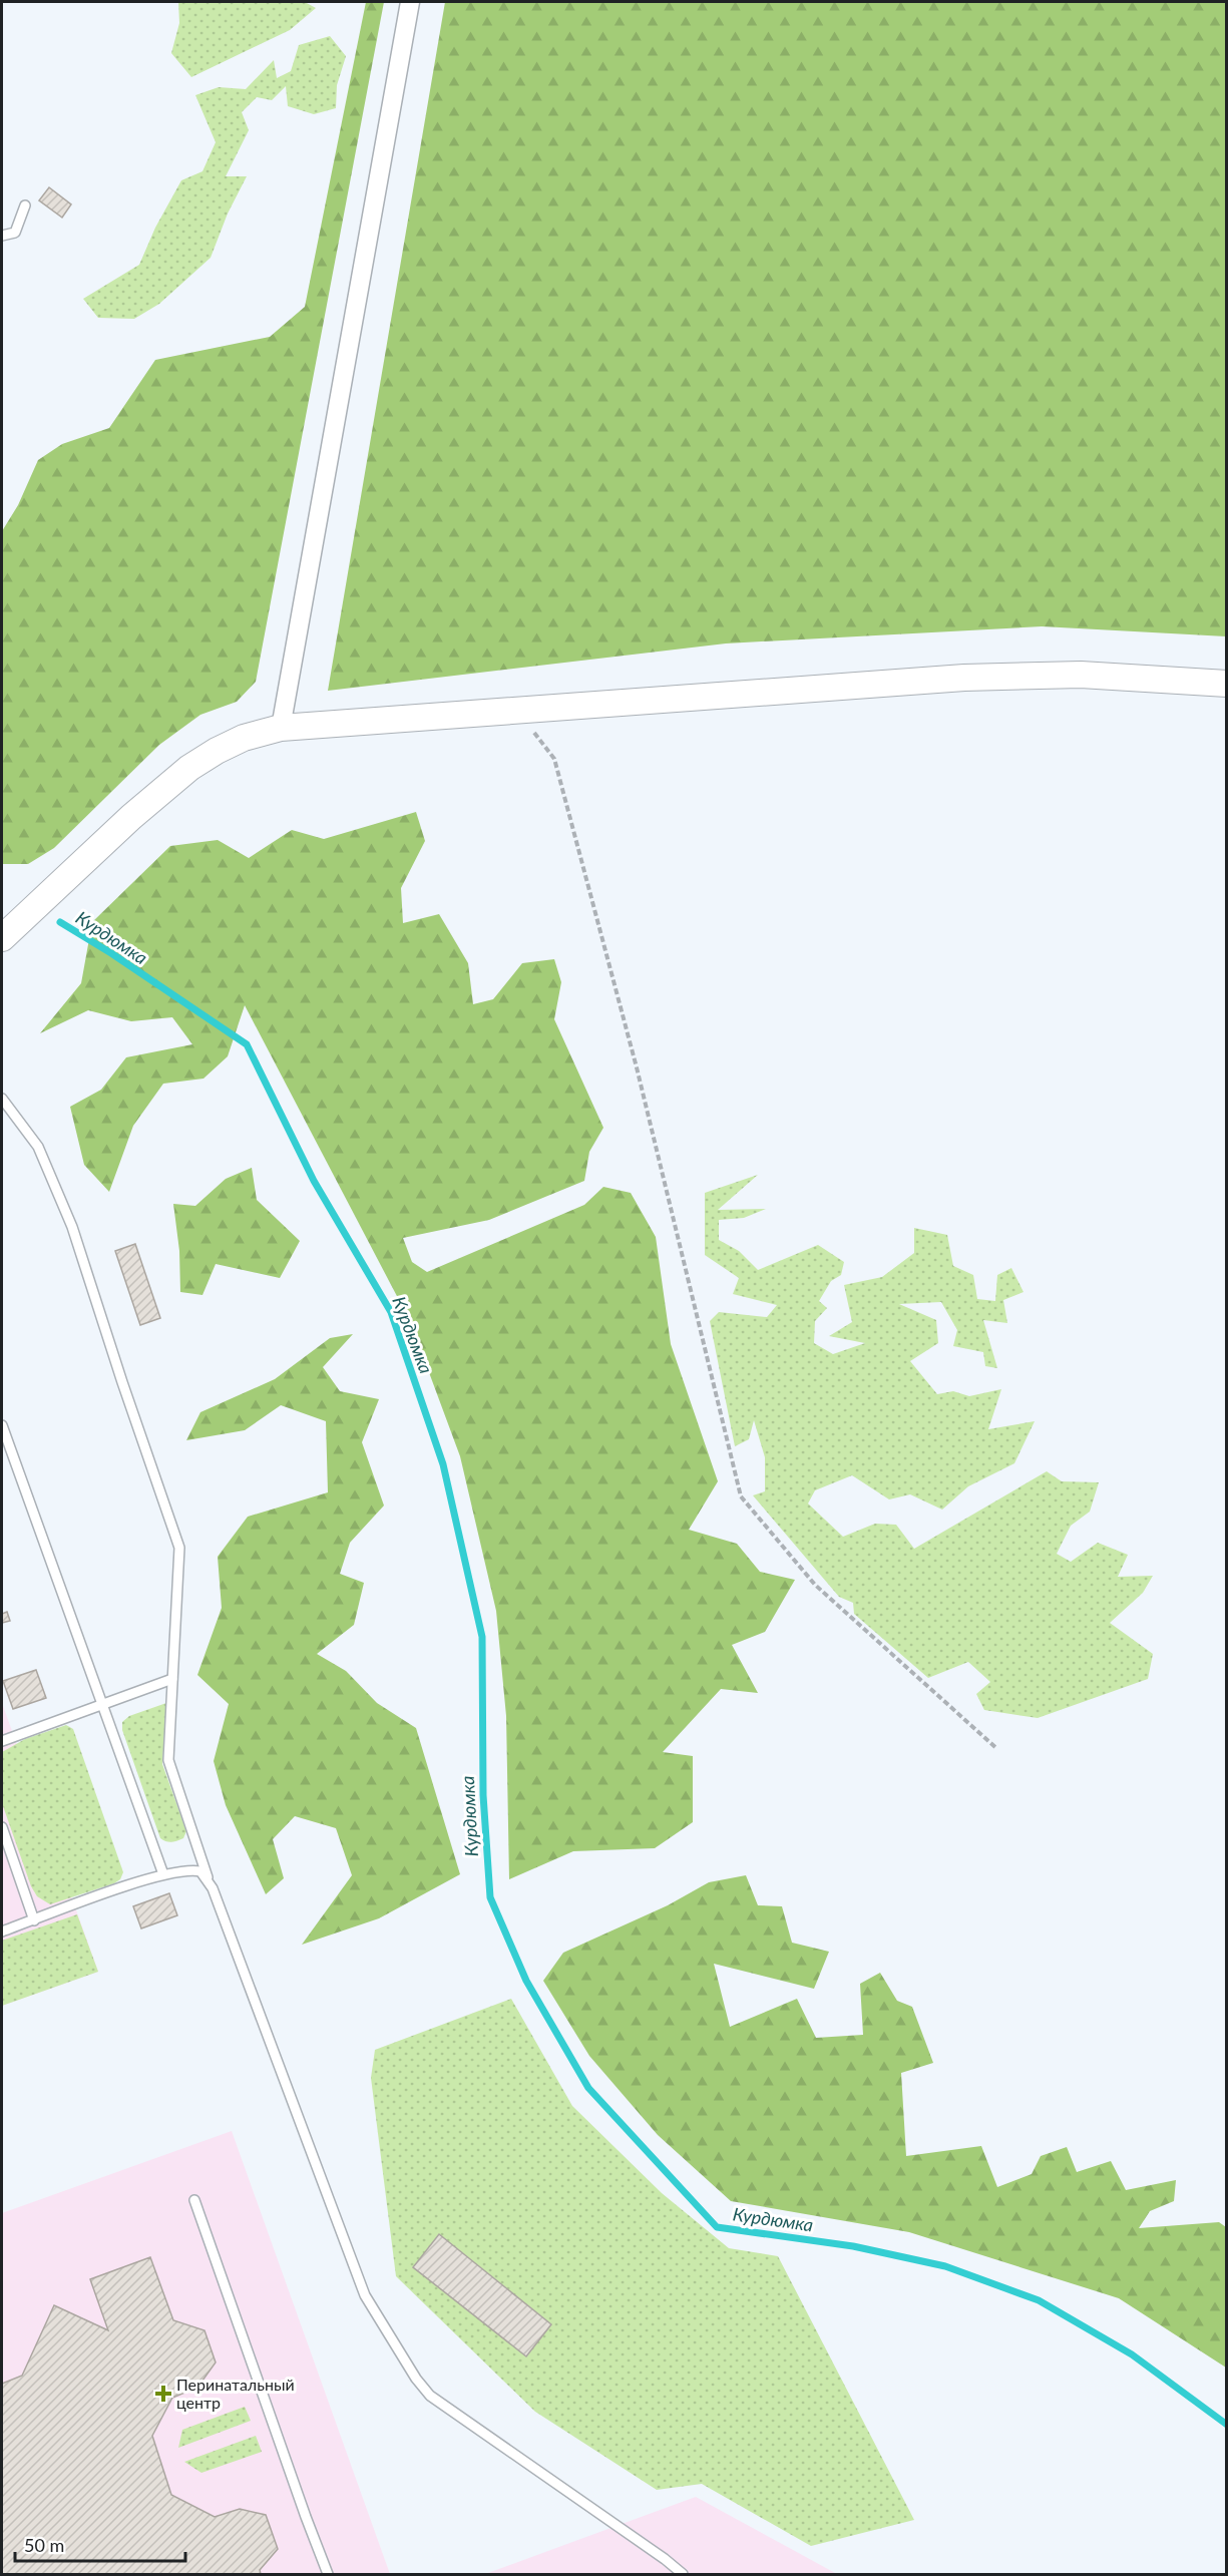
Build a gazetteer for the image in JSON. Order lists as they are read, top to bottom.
{
  "water": ["Курдюмка"],
  "places": {
    "health": ["Перинатальный центр"]
  },
  "scale_bar": "50 m"
}
